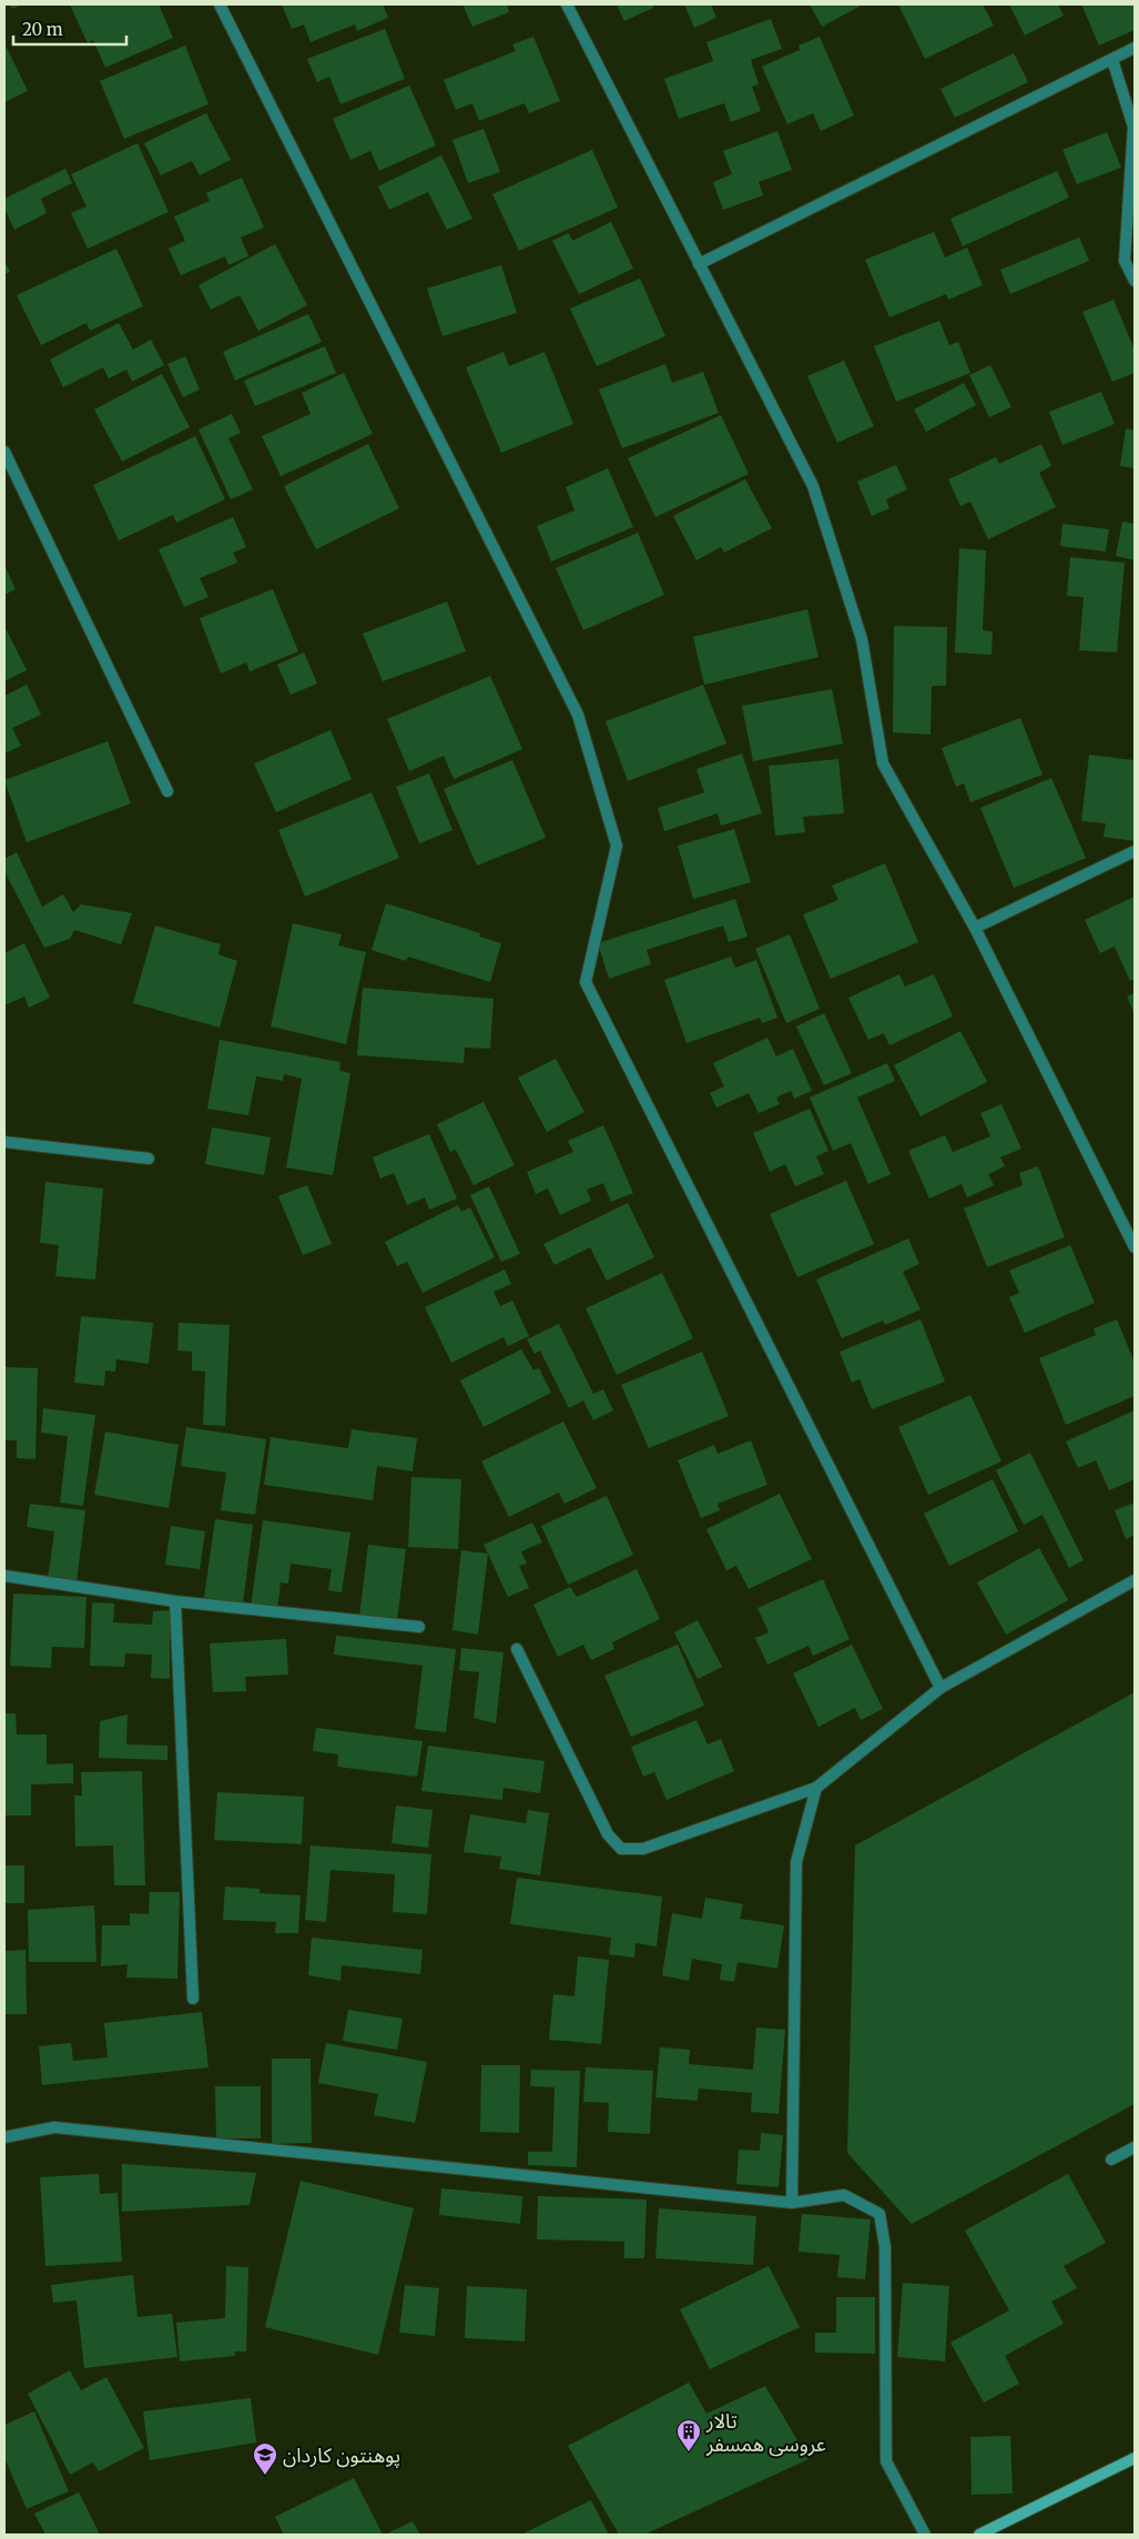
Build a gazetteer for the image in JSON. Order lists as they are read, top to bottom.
{
  "places": {
    "building": ["تالار عروسی همسفر"],
    "school or university": ["پوهنتون کاردان"]
  },
  "scale_bar": "20 m"
}
